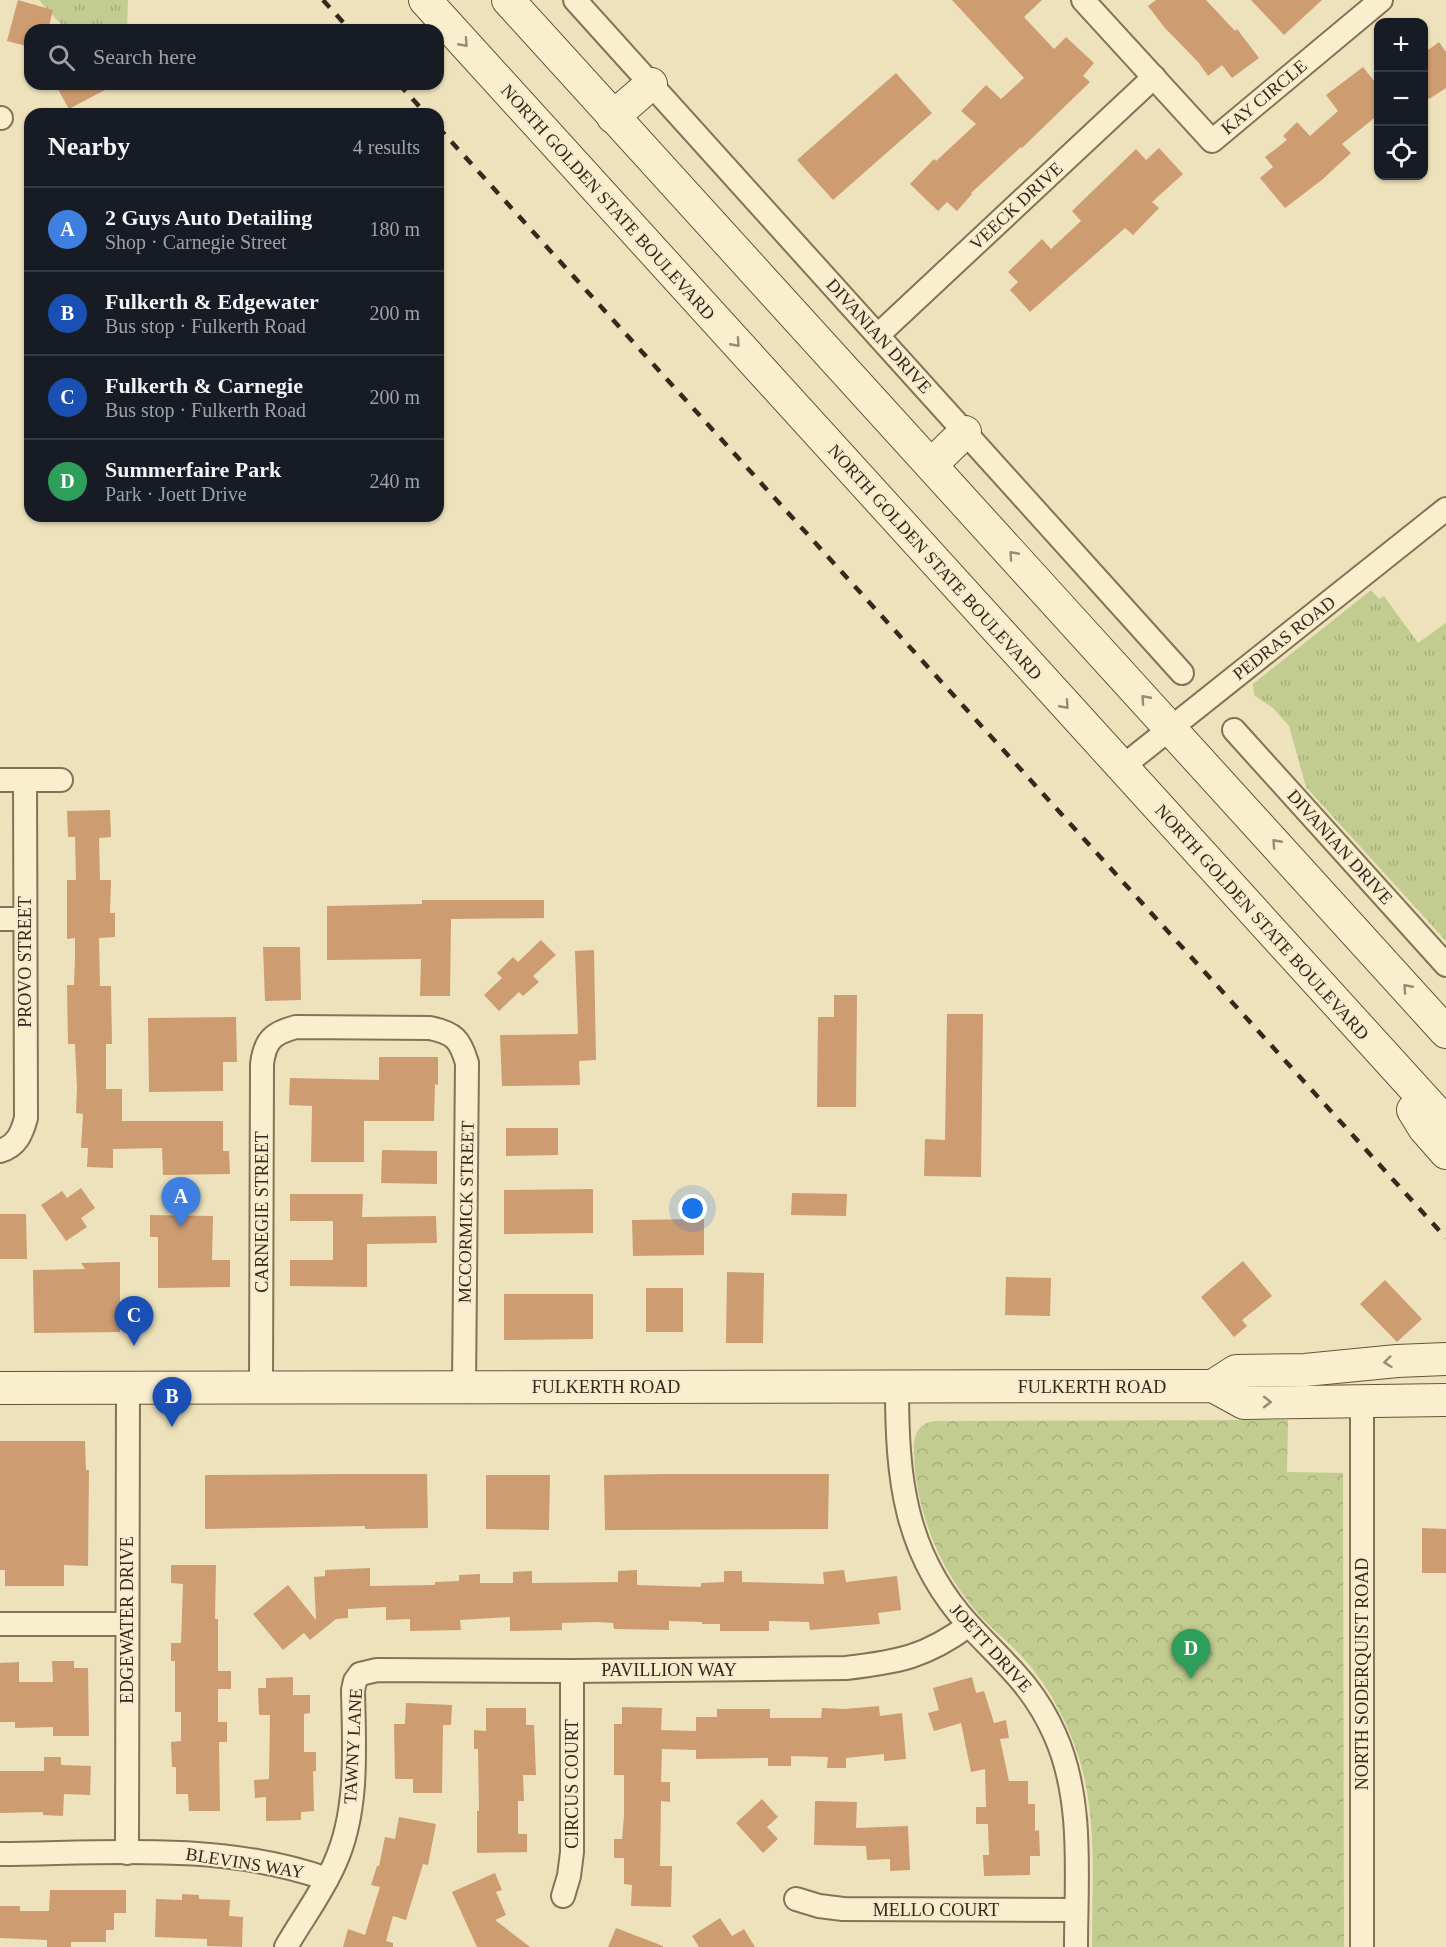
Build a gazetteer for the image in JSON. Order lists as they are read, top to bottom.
{
  "streets": {
    "main road": ["NORTH GOLDEN STATE BOULEVARD", "FULKERTH ROAD"],
    "street": [
      "KAY CIRCLE",
      "VEECK DRIVE",
      "DIVANIAN DRIVE",
      "PEDRAS ROAD",
      "PROVO STREET",
      "CARNEGIE STREET",
      "MCCORMICK STREET",
      "EDGEWATER DRIVE",
      "JOETT DRIVE",
      "PAVILLION WAY",
      "NORTH SODERQUIST ROAD",
      "TAWNY LANE",
      "CIRCUS COURT",
      "BLEVINS WAY",
      "MELLO COURT"
    ]
  },
  "crossings": [
    ["KAY CIRCLE", "VEECK DRIVE"],
    ["NORTH GOLDEN STATE BOULEVARD", "PEDRAS ROAD"],
    ["VEECK DRIVE", "DIVANIAN DRIVE"],
    ["CARNEGIE STREET", "MCCORMICK STREET"],
    ["CARNEGIE STREET", "FULKERTH ROAD"],
    ["MCCORMICK STREET", "FULKERTH ROAD"],
    ["FULKERTH ROAD", "EDGEWATER DRIVE"],
    ["FULKERTH ROAD", "JOETT DRIVE"],
    ["FULKERTH ROAD", "NORTH SODERQUIST ROAD"],
    ["EDGEWATER DRIVE", "BLEVINS WAY"],
    ["JOETT DRIVE", "PAVILLION WAY"],
    ["JOETT DRIVE", "MELLO COURT"],
    ["PAVILLION WAY", "TAWNY LANE"],
    ["PAVILLION WAY", "CIRCUS COURT"],
    ["TAWNY LANE", "BLEVINS WAY"]
  ],
  "page": {
    "map_buttons": ["+", "−"],
    "search": "Search here",
    "heading": ["Nearby", "4 results"],
    "list": [
      {
        "mark": "A",
        "name": "2 Guys Auto Detailing",
        "note": "Shop · Carnegie Street",
        "value": "180 m"
      },
      {
        "mark": "B",
        "name": "Fulkerth & Edgewater",
        "note": "Bus stop · Fulkerth Road",
        "value": "200 m"
      },
      {
        "mark": "C",
        "name": "Fulkerth & Carnegie",
        "note": "Bus stop · Fulkerth Road",
        "value": "200 m"
      },
      {
        "mark": "D",
        "name": "Summerfaire Park",
        "note": "Park · Joett Drive",
        "value": "240 m"
      }
    ],
    "pins": [
      "A",
      "C",
      "B",
      "D"
    ]
  }
}
